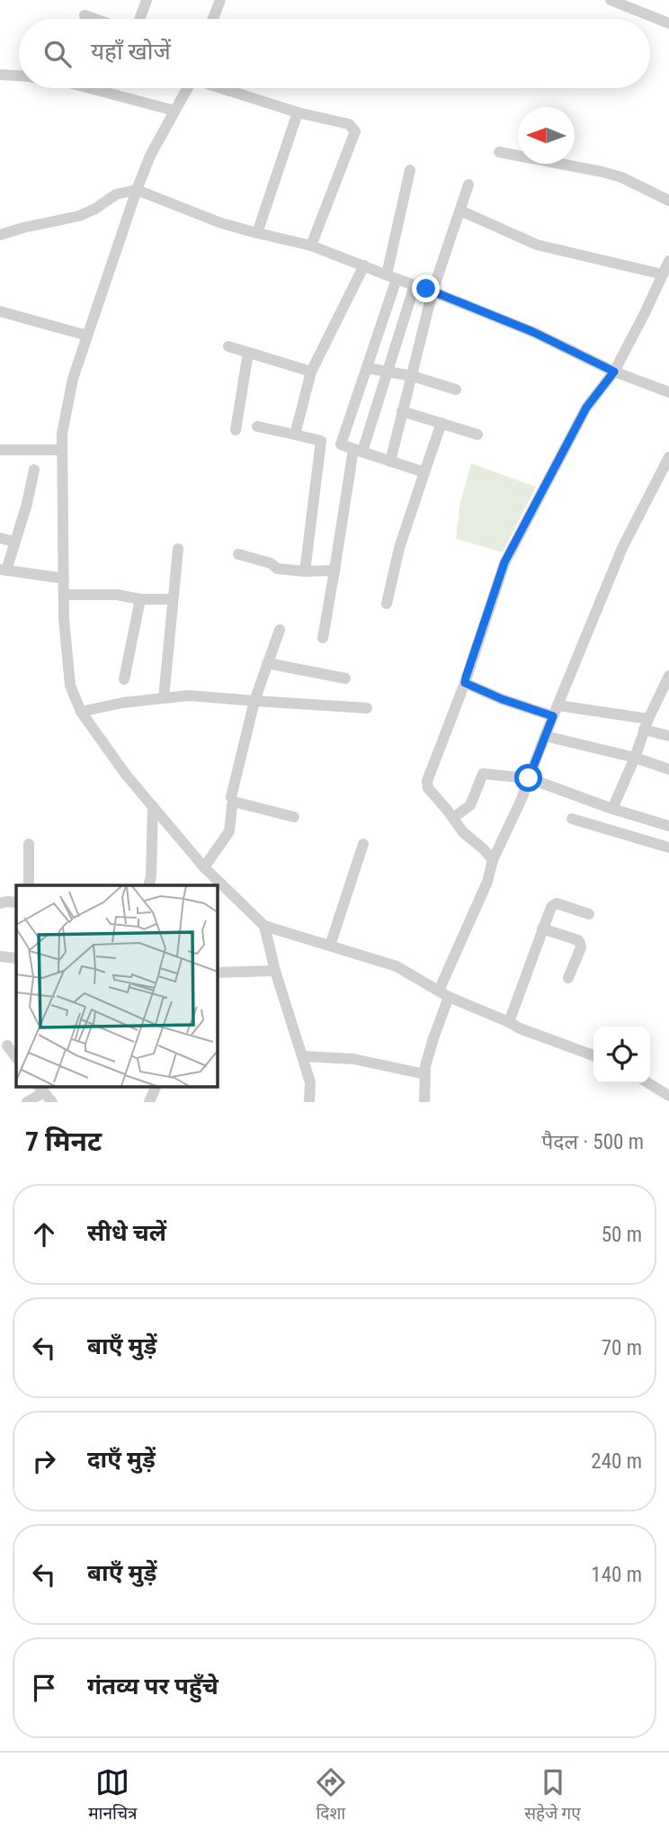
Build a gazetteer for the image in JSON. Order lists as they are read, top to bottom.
{
  "north": "left",
  "page": {
    "search": "यहाँ खोजें",
    "heading": ["7 मिनट", "पैदल · 500 m"],
    "list": [
      ["सीधे चलें", "50 m"],
      ["बाएँ मुड़ें", "70 m"],
      ["दाएँ मुड़ें", "240 m"],
      ["बाएँ मुड़ें", "140 m"],
      "गंतव्य पर पहुँचे"
    ],
    "nav": ["मानचित्र", "दिशा", "सहेजे गए"]
  }
}
